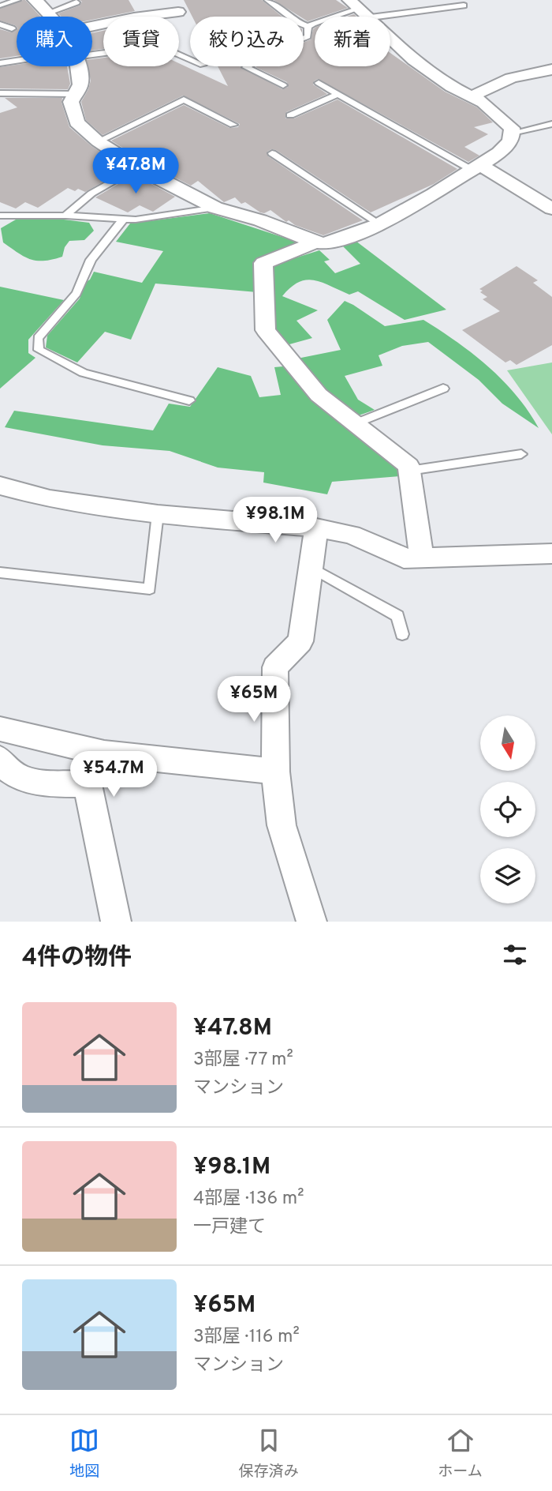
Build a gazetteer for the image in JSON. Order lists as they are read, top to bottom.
{
  "north": "bottom",
  "page": {
    "chip": [
      "購入",
      "賃貸",
      "絞り込み",
      "新着"
    ],
    "price": [
      "¥47.8M",
      "¥98.1M",
      "¥65M",
      "¥54.7M"
    ],
    "heading": "4件の物件",
    "list": [
      {
        "name": "¥47.8M",
        "note": "3部屋 · 77 m² · マンション"
      },
      {
        "name": "¥98.1M",
        "note": "4部屋 · 136 m² · 一戸建て"
      },
      {
        "name": "¥65M",
        "note": "3部屋 · 116 m² · マンション"
      }
    ],
    "tabs": ["地図", "保存済み", "ホーム"]
  }
}
